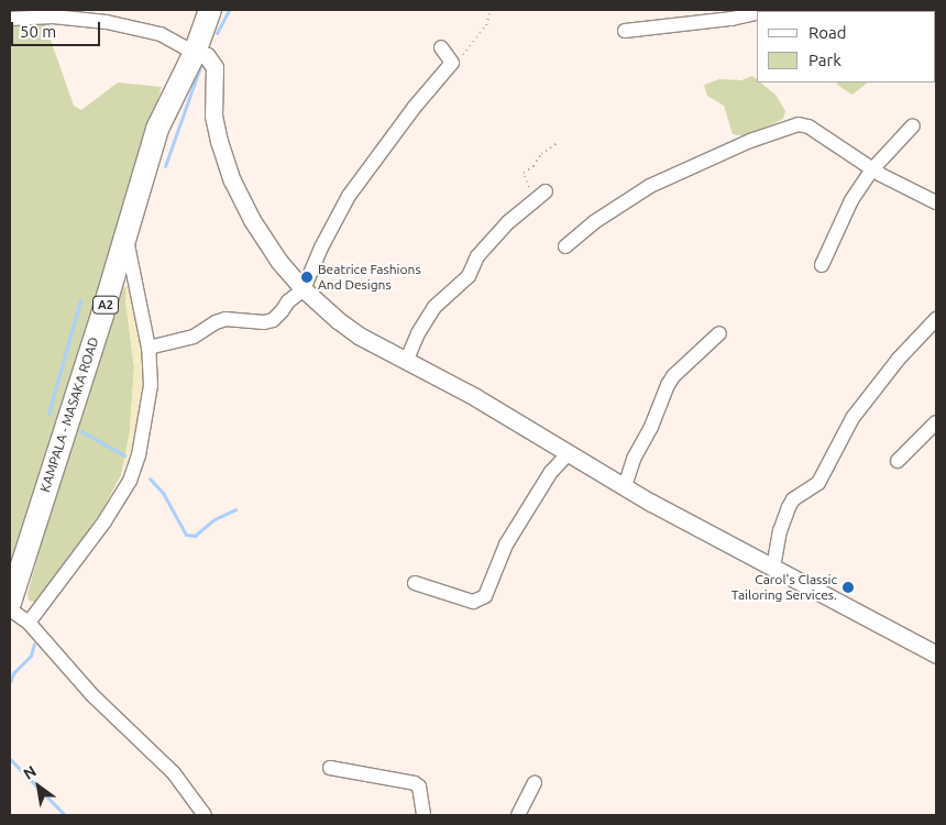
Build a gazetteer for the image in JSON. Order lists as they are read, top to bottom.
{
  "streets": {
    "main road": ["A2", "KAMPALA - MASAKA ROAD"]
  },
  "places": ["Beatrice Fashions And Designs", "Carol's Classic Tailoring Services."],
  "legend": ["Road", "Park"],
  "scale_bar": "50 m",
  "north": "top left"
}
